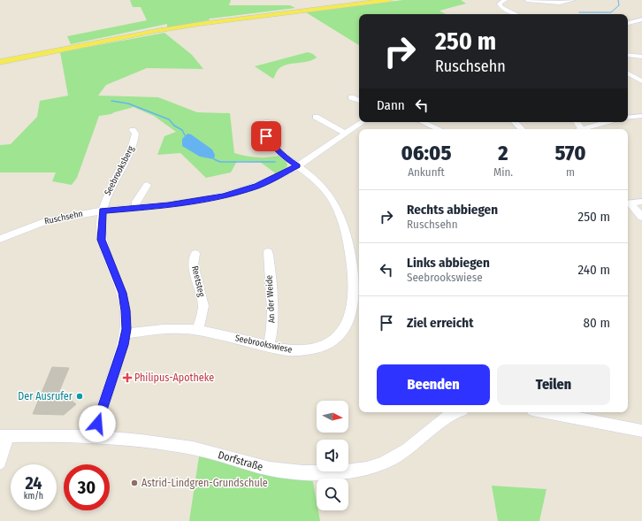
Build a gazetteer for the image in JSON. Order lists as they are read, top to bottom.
{
  "streets": {
    "street": [
      "Seebrooksberg",
      "Ruschsehn",
      "Reetsteg",
      "An der Weide",
      "Seebrookswiese",
      "Dorfstraße"
    ]
  },
  "crossings": [
    ["Seebrooksberg", "Ruschsehn"],
    ["Seebrooksberg", "Seebrookswiese"],
    ["Seebrooksberg", "Dorfstraße"],
    ["Ruschsehn", "Seebrookswiese"],
    ["Reetsteg", "Seebrookswiese"],
    ["An der Weide", "Seebrookswiese"]
  ],
  "places": {
    "health": ["Philipus-Apotheke"],
    "other": ["Der Ausrufer", "Astrid-Lindgren-Grundschule"]
  },
  "north": "right",
  "page": {
    "turn": ["250 m", "Ruschsehn"],
    "then": "Dann",
    "eta": [
      "06:05",
      "Ankunft",
      "2",
      "Min.",
      "570",
      "m"
    ],
    "list": [
      {
        "name": "Rechts abbiegen",
        "note": "Ruschsehn",
        "value": "250 m"
      },
      {
        "name": "Links abbiegen",
        "note": "Seebrookswiese",
        "value": "240 m"
      },
      {
        "name": "Ziel erreicht",
        "value": "80 m"
      }
    ],
    "buttons": ["Beenden", "Teilen"],
    "speed": "24 km/h",
    "limit": "30"
  }
}
